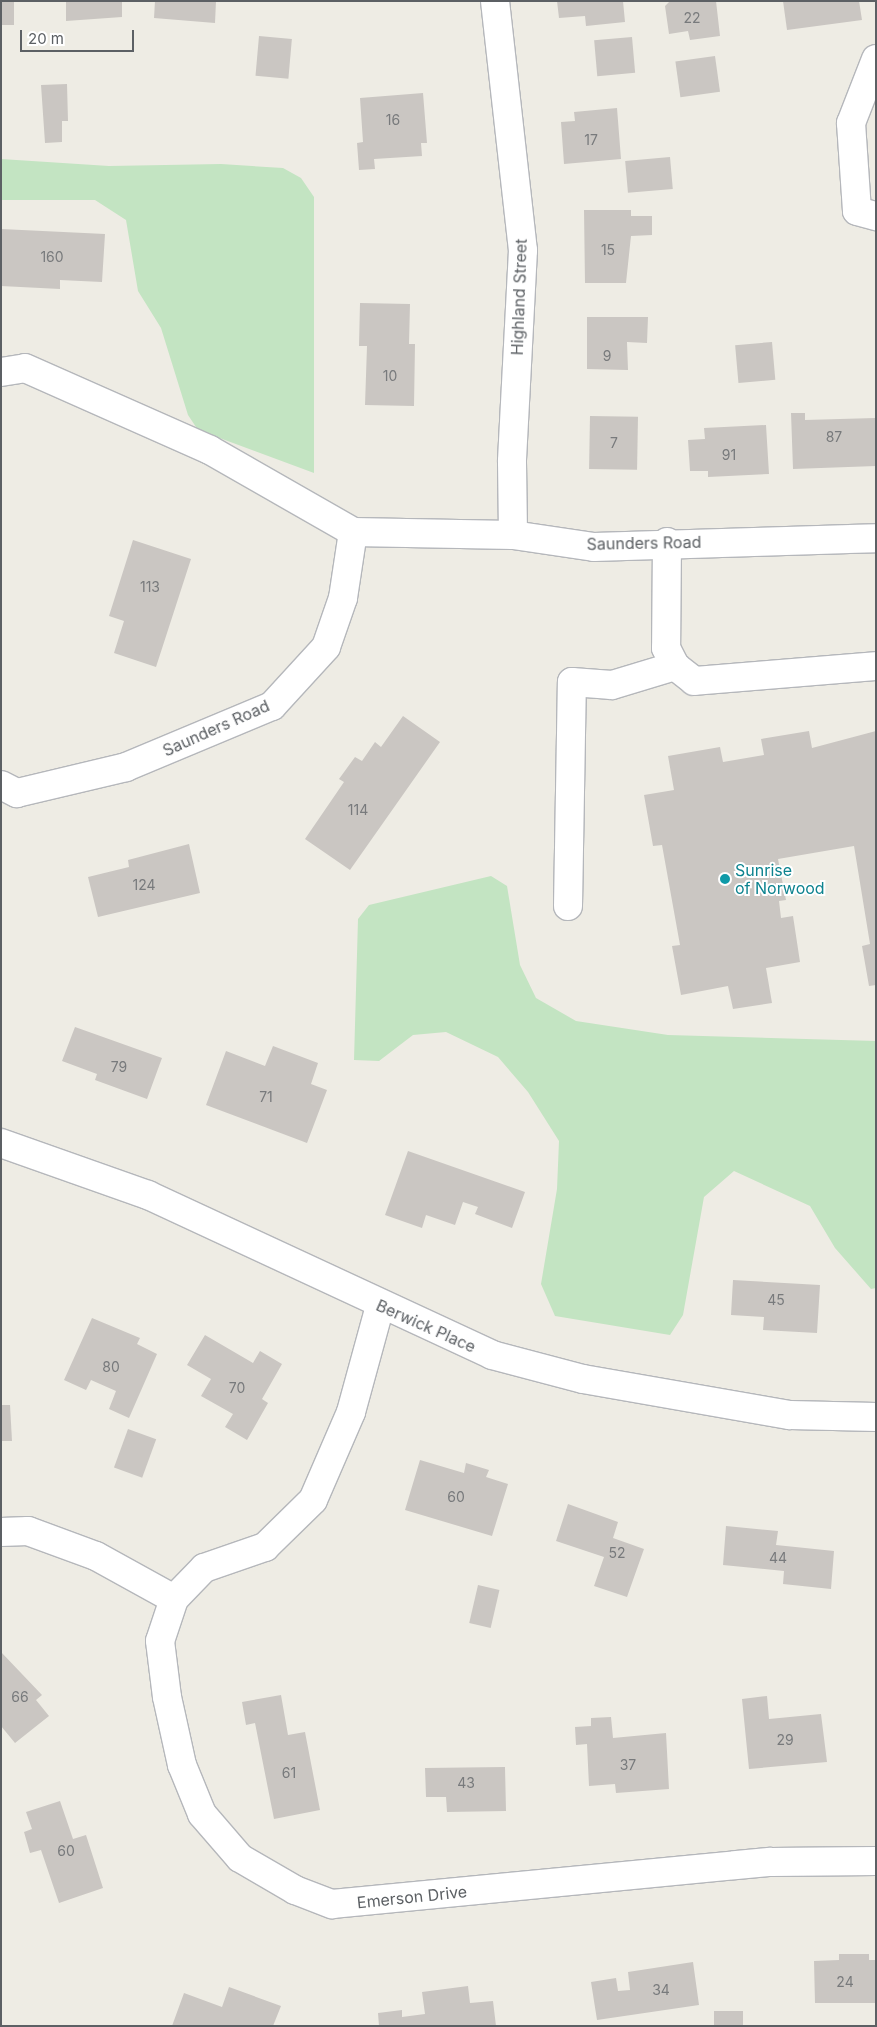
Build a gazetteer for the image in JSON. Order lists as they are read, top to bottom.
{
  "streets": {
    "street": [
      "Highland Street",
      "Saunders Road",
      "Berwick Place",
      "Emerson Drive"
    ]
  },
  "crossings": [
    ["Highland Street", "Saunders Road"]
  ],
  "places": ["Sunrise of Norwood"],
  "house_numbers": [
    "22",
    "16",
    "17",
    "15",
    "160",
    "9",
    "10",
    "87",
    "7",
    "91",
    "113",
    "114",
    "124",
    "79",
    "71",
    "45",
    "80",
    "70",
    "60",
    "52",
    "44",
    "66",
    "29",
    "37",
    "61",
    "43",
    "60",
    "24",
    "34"
  ],
  "scale_bar": "20 m"
}
